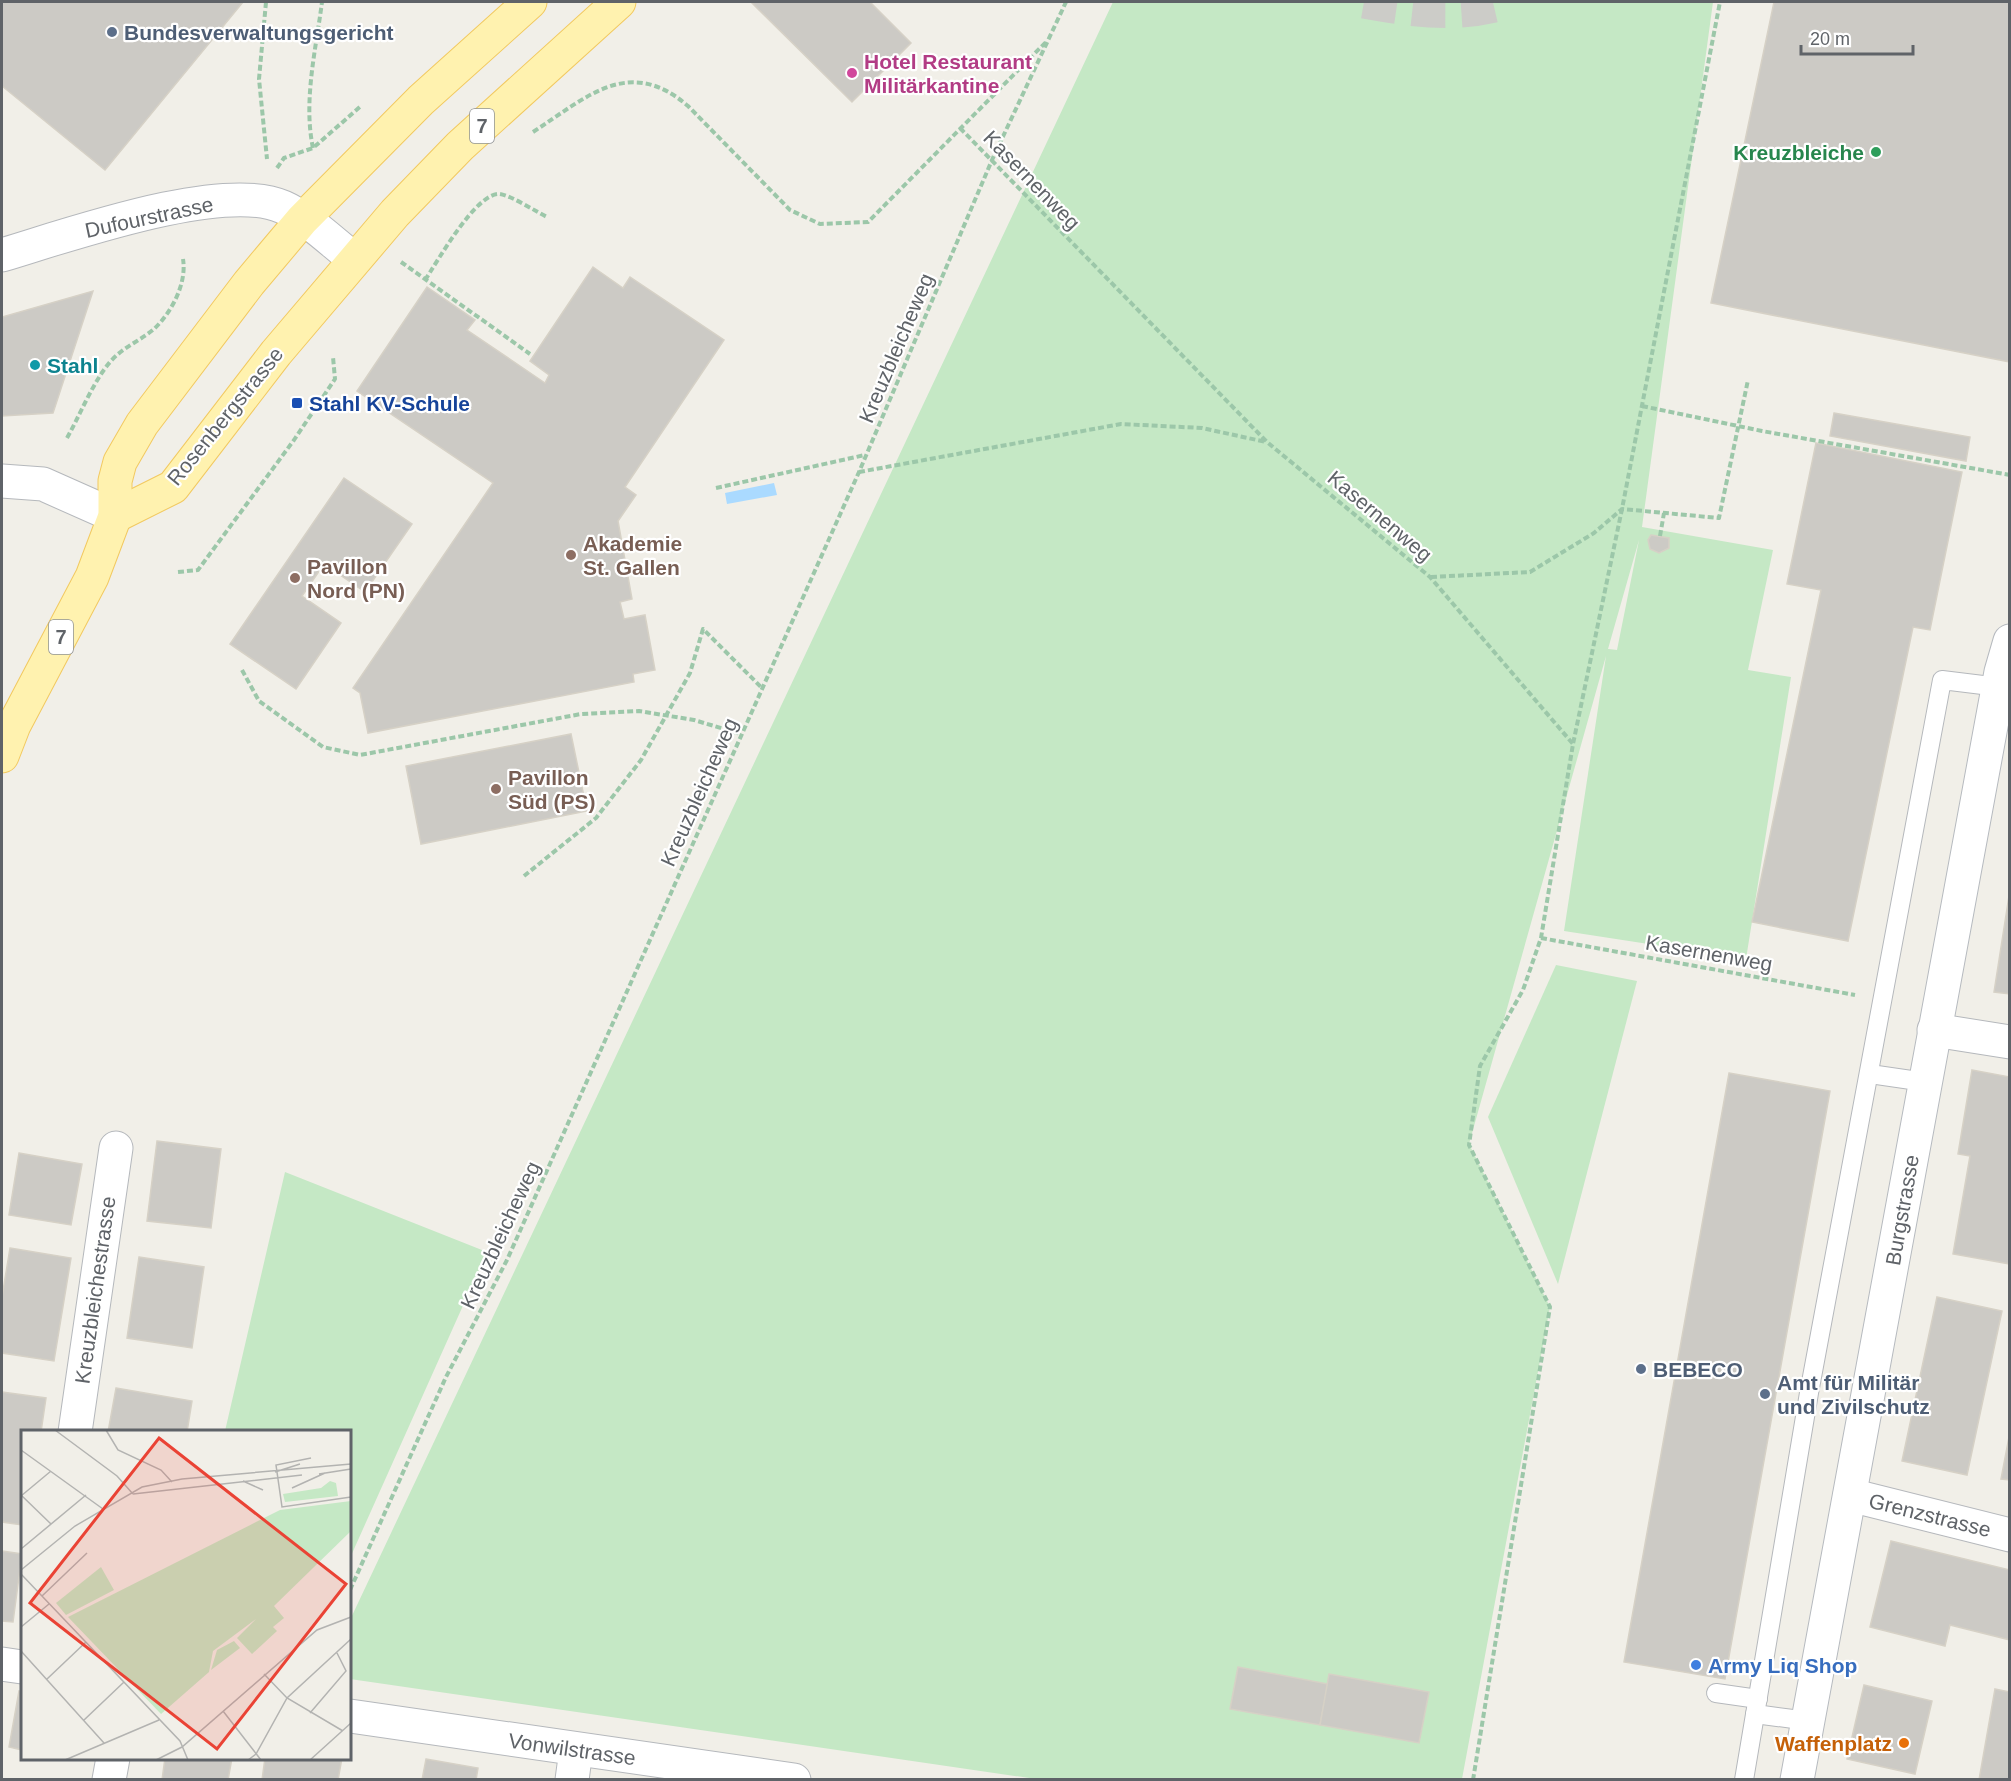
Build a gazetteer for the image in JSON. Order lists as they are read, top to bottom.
{
  "streets": {
    "main road": ["7", "Rosenbergstrasse"],
    "street": [
      "Dufourstrasse",
      "Burgstrasse",
      "Kreuzbleichestrasse",
      "Grenzstrasse",
      "Vonwilstrasse"
    ],
    "path": ["Kasernenweg", "Kreuzbleicheweg"]
  },
  "crossings": [
    ["7", "Dufourstrasse"],
    ["7", "Rosenbergstrasse"],
    ["Kasernenweg", "Kreuzbleicheweg"],
    ["Dufourstrasse", "Rosenbergstrasse"],
    ["Burgstrasse", "Grenzstrasse"]
  ],
  "places": {
    "other": [
      "Bundesverwaltungsgericht",
      "Hotel Restaurant Militärkantine",
      "Kreuzbleiche",
      "Stahl",
      "Akademie St. Gallen",
      "Pavillon Nord (PN)",
      "Pavillon Süd (PS)",
      "BEBECO",
      "Amt für Militär und Zivilschutz",
      "Army Liq Shop",
      "Waffenplatz"
    ],
    "transit": ["Stahl KV-Schule"]
  },
  "scale_bar": "20 m"
}
